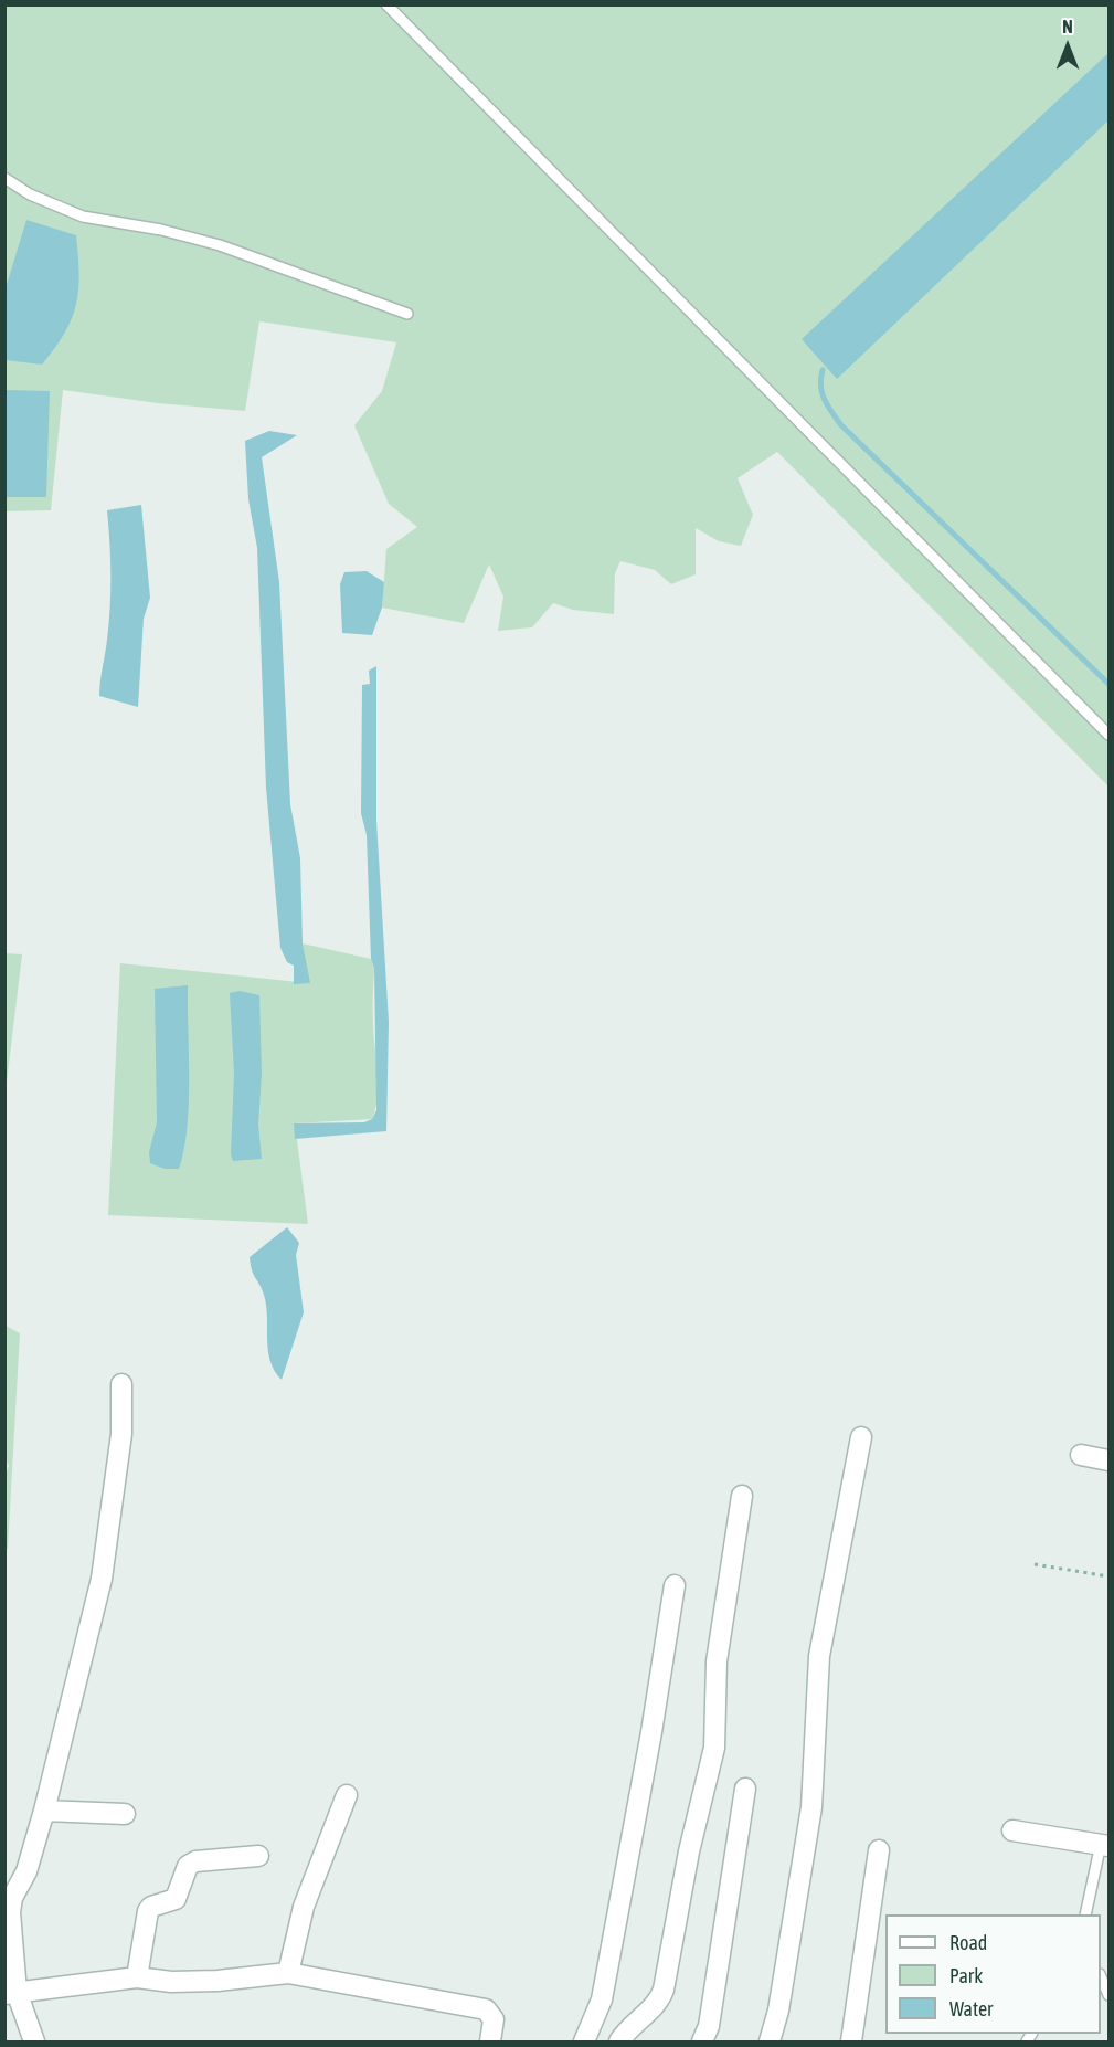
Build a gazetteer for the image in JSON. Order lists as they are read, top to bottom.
{
  "legend": ["Road", "Park", "Water"],
  "north": "top"
}
